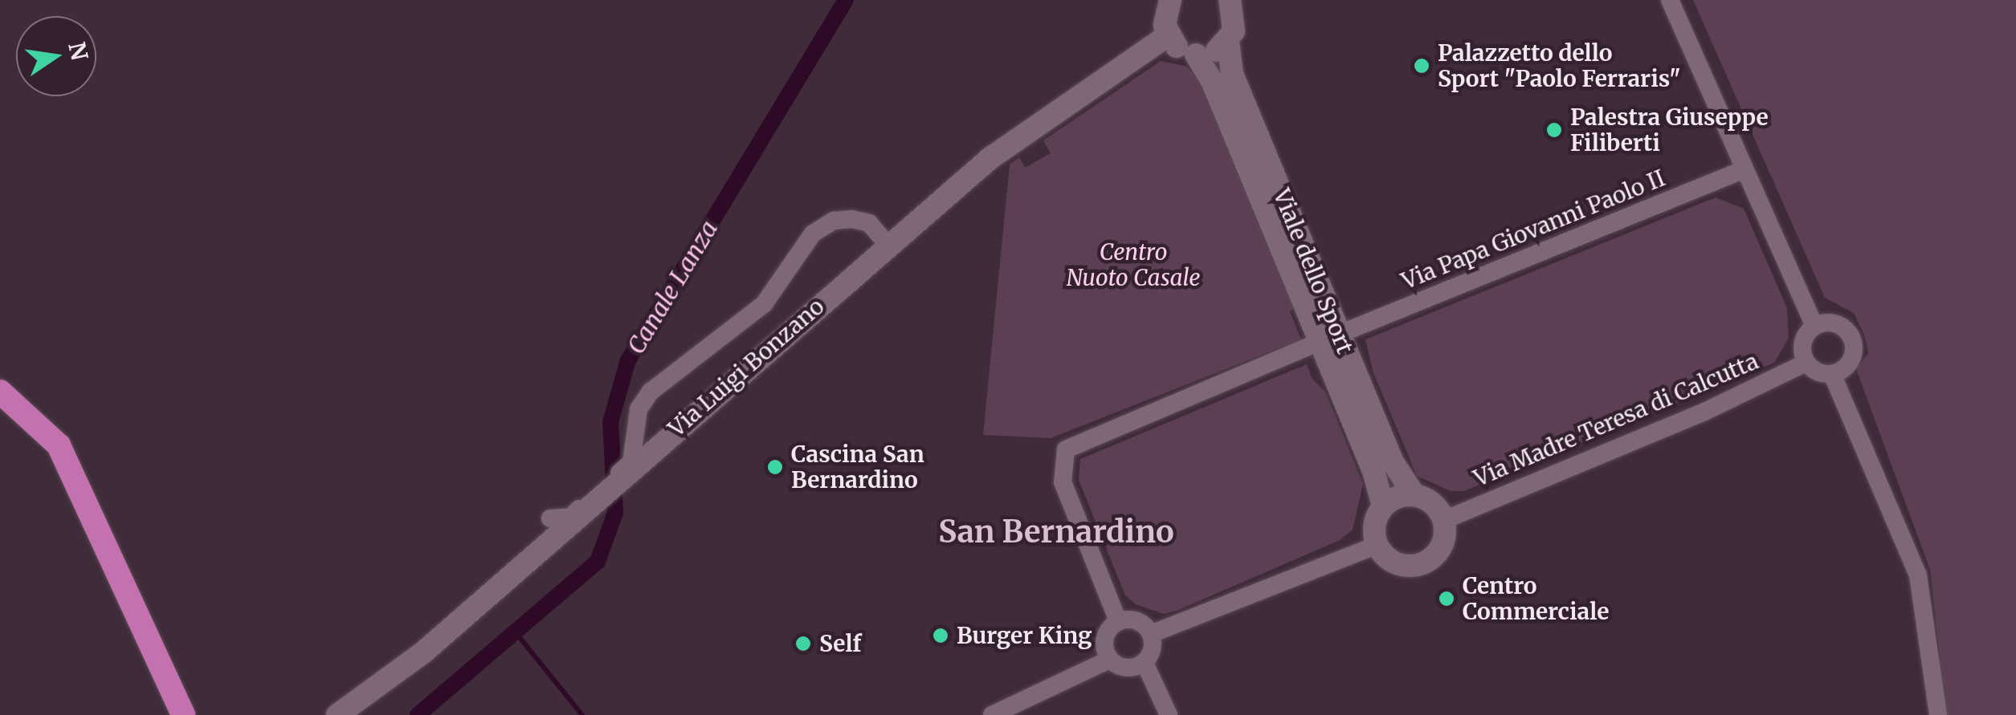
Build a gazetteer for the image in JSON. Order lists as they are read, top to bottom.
{
  "streets": {
    "street": [
      "Via Papa Giovanni Paolo II",
      "Viale dello Sport",
      "Via Luigi Bonzano",
      "Via Madre Teresa di Calcutta"
    ]
  },
  "crossings": [
    ["Via Papa Giovanni Paolo II", "Viale dello Sport"],
    ["Viale dello Sport", "Via Madre Teresa di Calcutta"]
  ],
  "districts": ["San Bernardino"],
  "water": ["Canale Lanza"],
  "parks": ["Centro Nuoto Casale"],
  "places": [
    "Palazzetto dello Sport \"Paolo Ferraris\"",
    "Palestra Giuseppe Filiberti",
    "Cascina San Bernardino",
    "Centro Commerciale",
    "Burger King",
    "Self"
  ],
  "north": "right"
}
